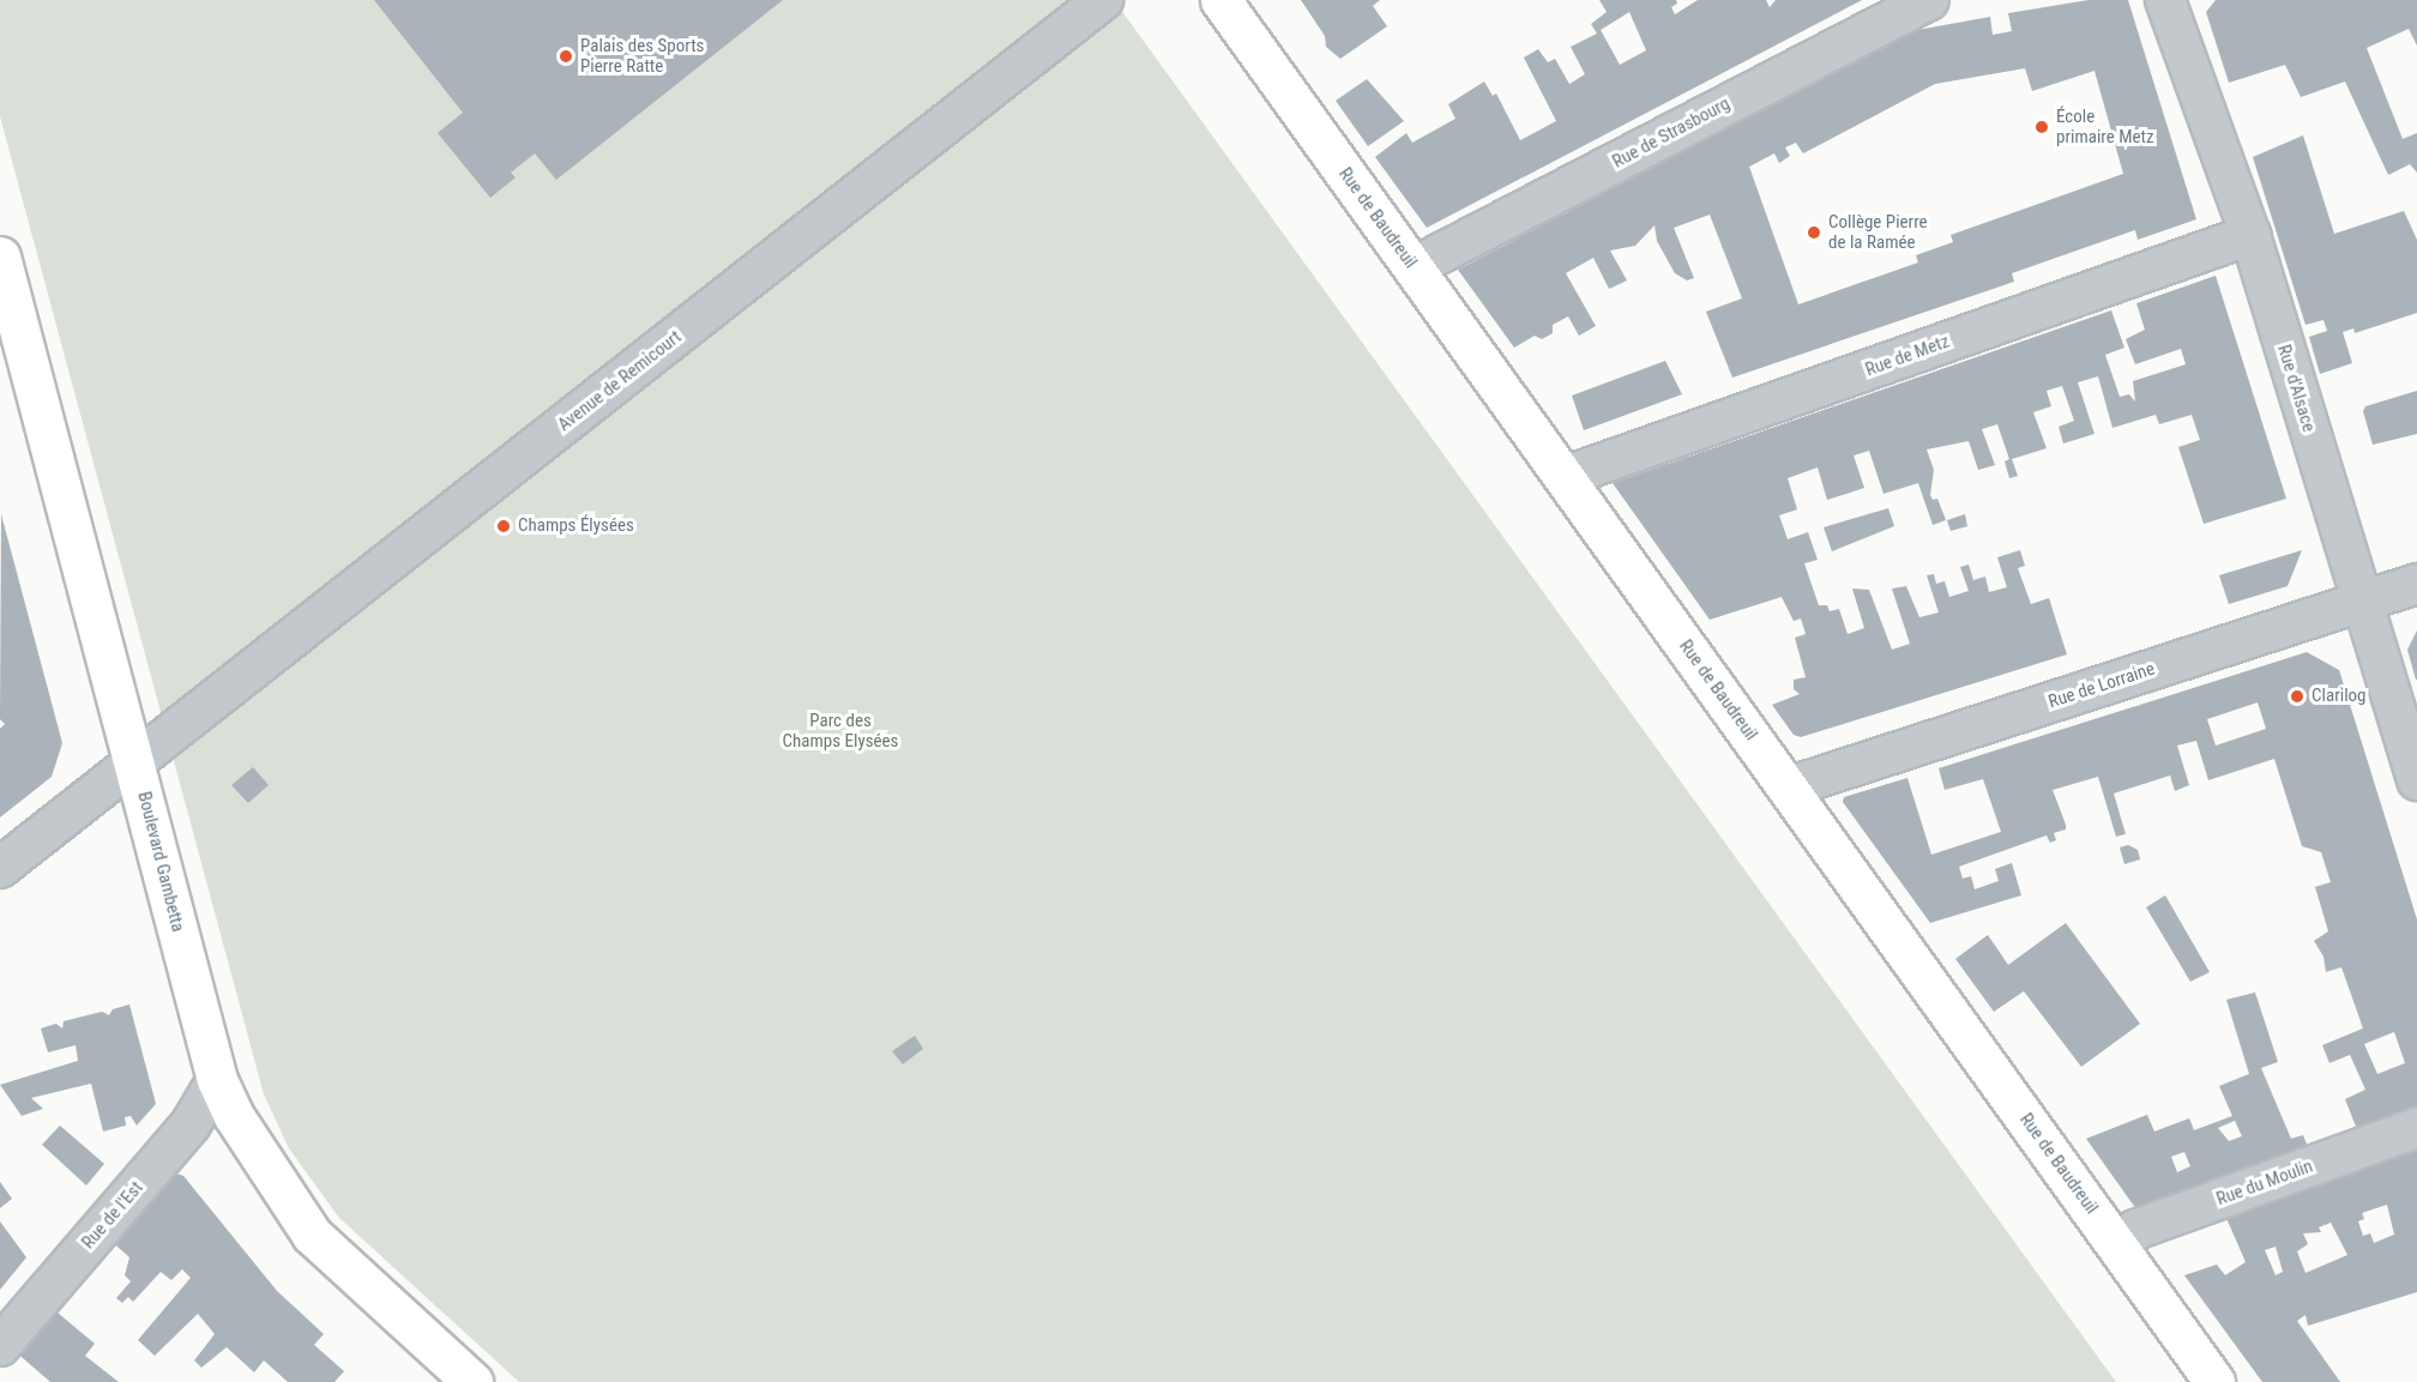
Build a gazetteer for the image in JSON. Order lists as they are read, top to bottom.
{
  "streets": {
    "main road": ["Rue de Baudreuil", "Boulevard Gambetta"],
    "street": [
      "Rue de Strasbourg",
      "Rue de Metz",
      "Avenue de Remicourt",
      "Rue d'Alsace",
      "Rue de Lorraine",
      "Rue du Moulin",
      "Rue de l'Est"
    ]
  },
  "crossings": [
    ["Rue de Strasbourg", "Rue de Baudreuil"],
    ["Rue de Baudreuil", "Rue de Metz"],
    ["Rue de Baudreuil", "Rue de Lorraine"],
    ["Rue de Baudreuil", "Rue du Moulin"],
    ["Rue de Metz", "Rue d'Alsace"],
    ["Avenue de Remicourt", "Boulevard Gambetta"],
    ["Rue d'Alsace", "Rue de Lorraine"],
    ["Boulevard Gambetta", "Rue de l'Est"]
  ],
  "parks": ["Parc des Champs Elysées"],
  "places": [
    "Palais des Sports Pierre Ratte",
    "École primaire Metz",
    "Collège Pierre de la Ramée",
    "Champs Élysées",
    "Clarilog"
  ]
}
